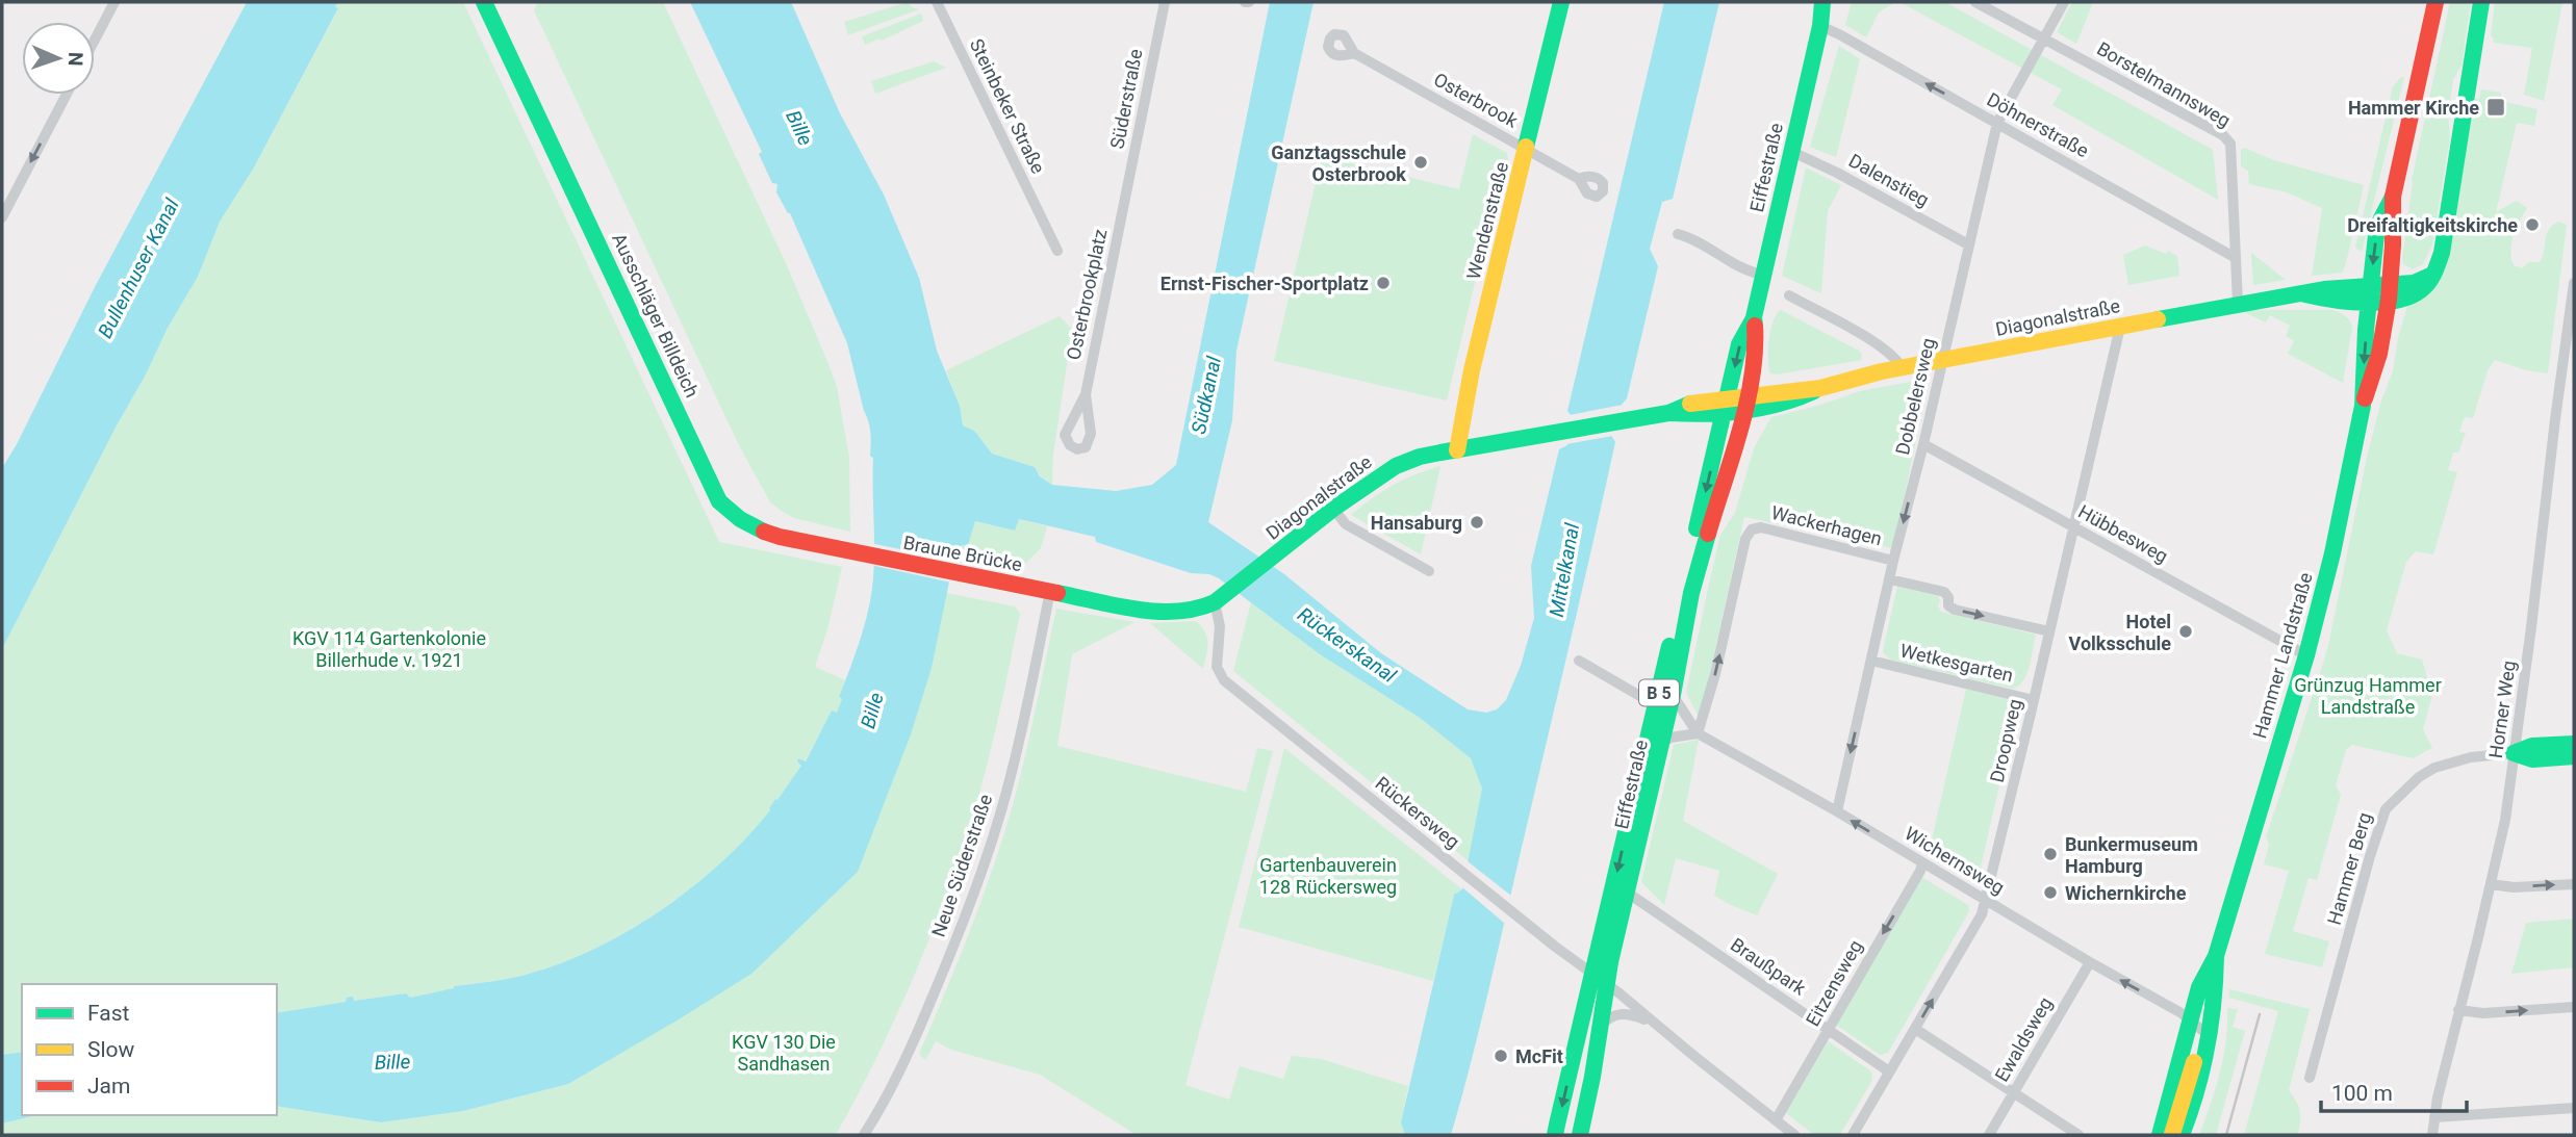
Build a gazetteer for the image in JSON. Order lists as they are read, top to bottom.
{
  "streets": {
    "main road": [
      "Eiffestraße",
      "Wendenstraße",
      "Ausschläger Billdeich",
      "Diagonalstraße",
      "Braune Brücke",
      "Hammer Landstraße",
      "B 5"
    ],
    "street": [
      "Borstelmannsweg",
      "Süderstraße",
      "Osterbrook",
      "Steinbeker Straße",
      "Döhnerstraße",
      "Dalenstieg",
      "Osterbrookplatz",
      "Dobbelersweg",
      "Wackerhagen",
      "Hübbesweg",
      "Wetkesgarten",
      "Horner Weg",
      "Droopweg",
      "Rückersweg",
      "Wichernsweg",
      "Neue Süderstraße",
      "Hammer Berg",
      "Braußpark",
      "Eitzensweg",
      "Ewaldsweg"
    ]
  },
  "crossings": [
    ["Borstelmannsweg", "Döhnerstraße"],
    ["Borstelmannsweg", "Diagonalstraße"],
    ["Borstelmannsweg", "Dobbelersweg"],
    ["Süderstraße", "Osterbrookplatz"],
    ["Osterbrook", "Wendenstraße"],
    ["Steinbeker Straße", "Osterbrookplatz"],
    ["Döhnerstraße", "Eiffestraße"],
    ["Döhnerstraße", "Dobbelersweg"],
    ["Eiffestraße", "Dalenstieg"],
    ["Eiffestraße", "Diagonalstraße"],
    ["Eiffestraße", "Rückersweg"],
    ["Eiffestraße", "Wichernsweg"],
    ["Eiffestraße", "Braußpark"],
    ["Dalenstieg", "Dobbelersweg"],
    ["Wendenstraße", "Diagonalstraße"],
    ["Ausschläger Billdeich", "Braune Brücke"],
    ["Diagonalstraße", "Dobbelersweg"],
    ["Diagonalstraße", "Braune Brücke"],
    ["Diagonalstraße", "Hammer Landstraße"],
    ["Diagonalstraße", "Droopweg"],
    ["Diagonalstraße", "Rückersweg"],
    ["Diagonalstraße", "Neue Süderstraße"],
    ["Dobbelersweg", "Wackerhagen"],
    ["Dobbelersweg", "Hübbesweg"],
    ["Dobbelersweg", "Wetkesgarten"],
    ["Dobbelersweg", "Wichernsweg"],
    ["Wackerhagen", "Wichernsweg"],
    ["Hübbesweg", "Hammer Landstraße"],
    ["Hübbesweg", "Droopweg"],
    ["Braune Brücke", "Neue Süderstraße"],
    ["Hammer Landstraße", "Wichernsweg"],
    ["Wetkesgarten", "Droopweg"],
    ["Horner Weg", "Hammer Berg"],
    ["Droopweg", "Wichernsweg"],
    ["Droopweg", "Braußpark"],
    ["Rückersweg", "Eitzensweg"],
    ["Wichernsweg", "Eitzensweg"],
    ["Wichernsweg", "Ewaldsweg"],
    ["Braußpark", "Eitzensweg"]
  ],
  "one_way": ["Döhnerstraße", "Eitzensweg"],
  "water": [
    "Bille",
    "Bullenhuser Kanal",
    "Südkanal",
    "Mittelkanal",
    "Rückerskanal"
  ],
  "parks": [
    "KGV 114 Gartenkolonie Billerhude v. 1921",
    "Grünzug Hammer Landstraße",
    "Gartenbauverein 128 Rückersweg",
    "KGV 130 Die Sandhasen"
  ],
  "places": {
    "transit": ["Hammer Kirche"],
    "other": [
      "Ganztagsschule Osterbrook",
      "Dreifaltigkeitskirche",
      "Ernst-Fischer-Sportplatz",
      "Hansaburg",
      "Hotel Volksschule",
      "Bunkermuseum Hamburg",
      "Wichernkirche",
      "McFit"
    ]
  },
  "legend": ["Fast", "Slow", "Jam"],
  "scale_bar": "100 m",
  "north": "right"
}
